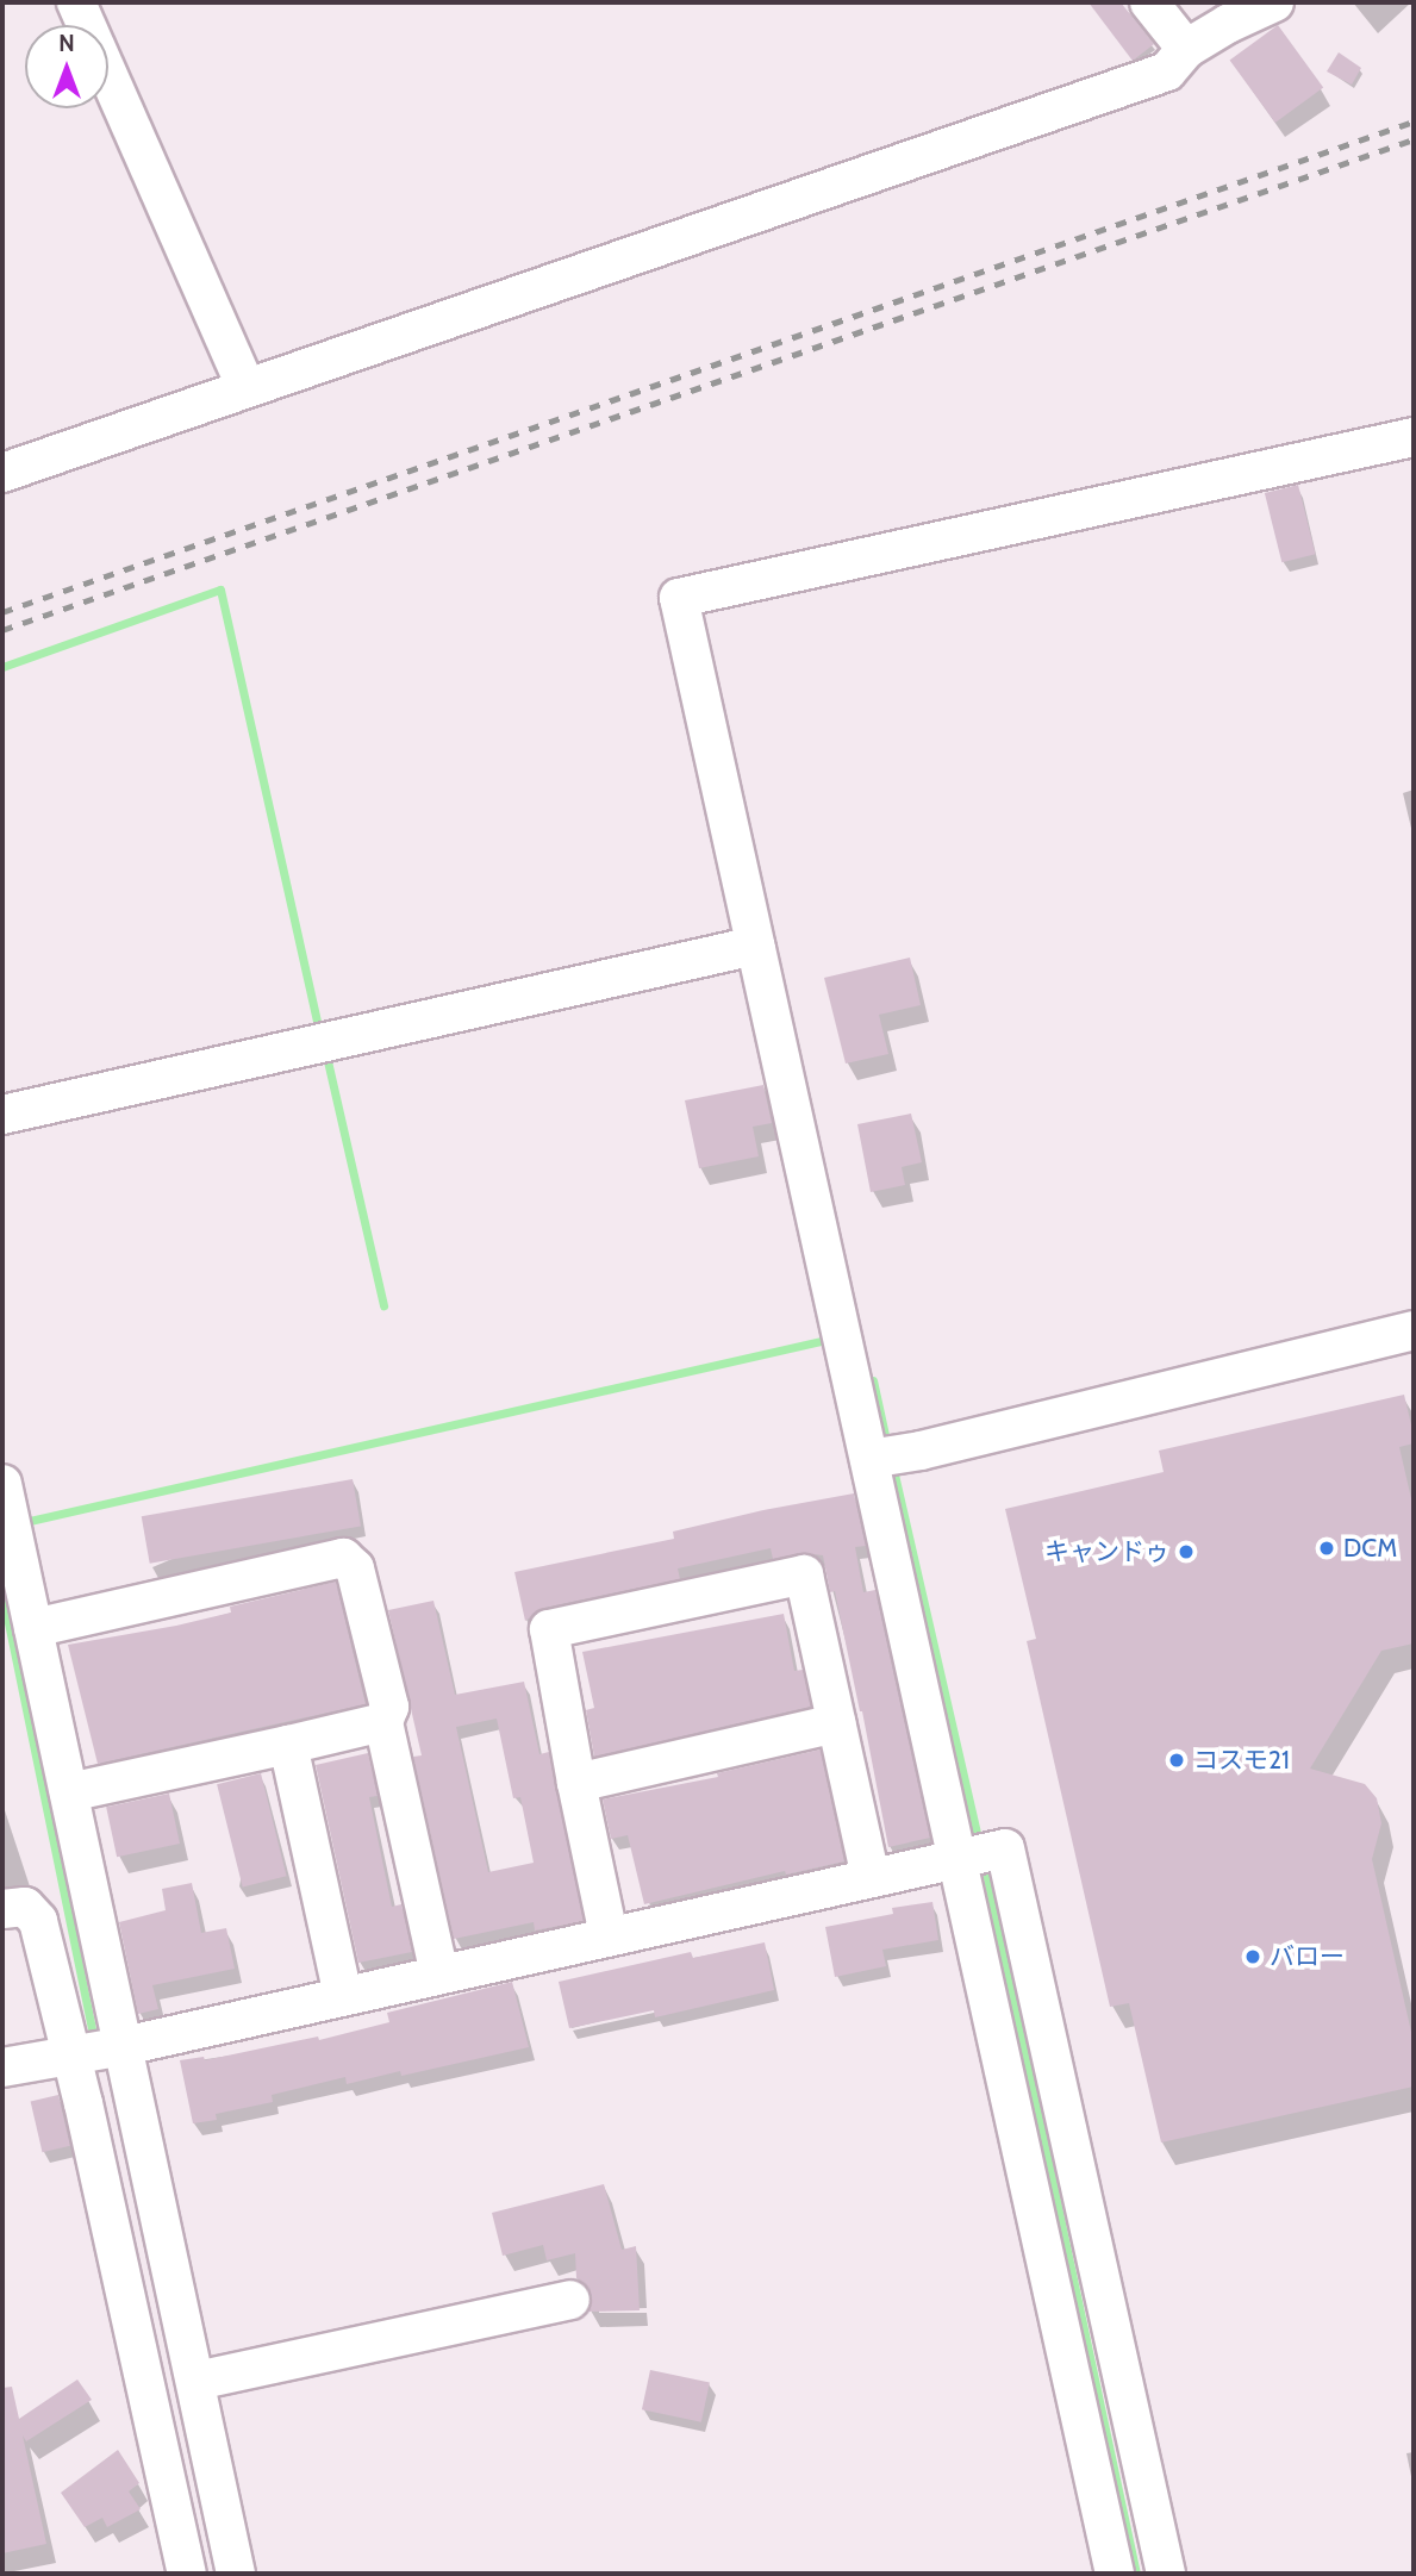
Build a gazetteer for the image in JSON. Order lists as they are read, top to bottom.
{
  "places": [
    "DCM",
    "キャンドゥ",
    "コスモ21",
    "バロー"
  ],
  "north": "top"
}
